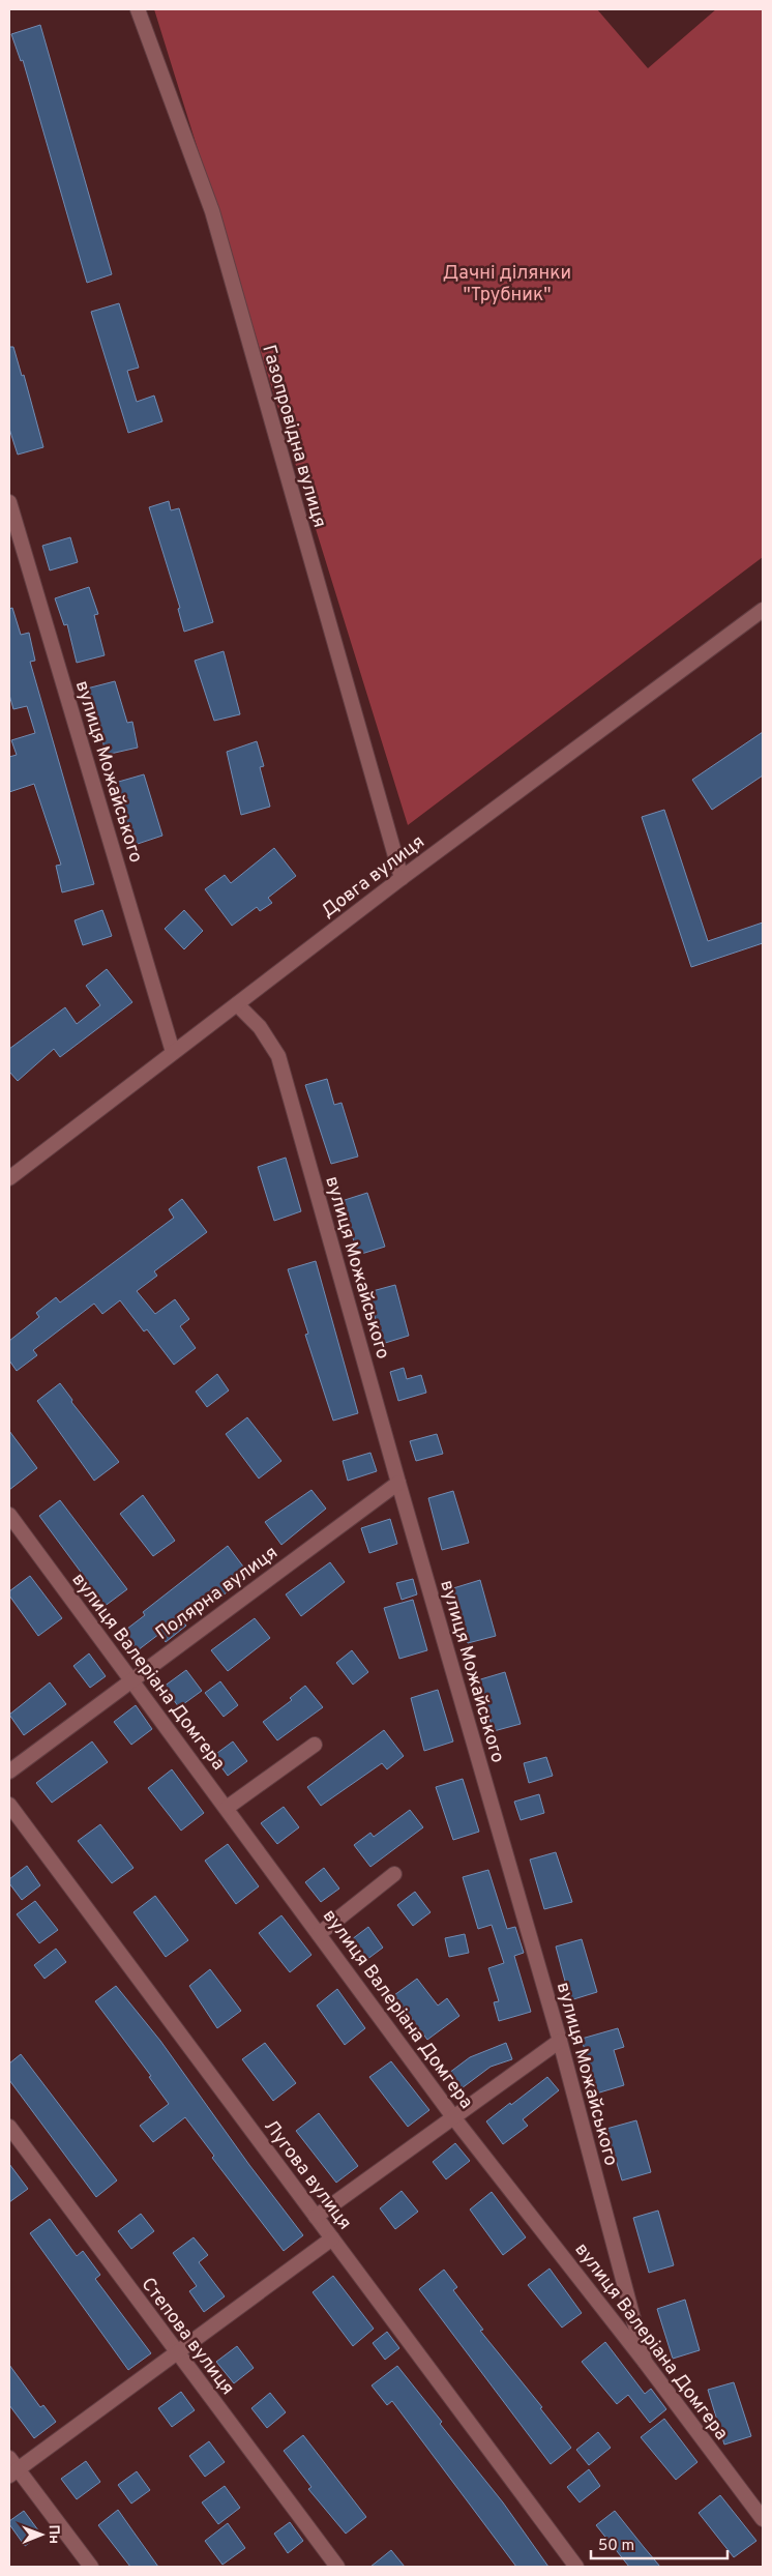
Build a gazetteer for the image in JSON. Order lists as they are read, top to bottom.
{
  "streets": {
    "street": [
      "Газопровідна вулиця",
      "вулиця Можайського",
      "Довга вулиця",
      "Полярна вулиця",
      "вулиця Валеріана Домгера",
      "Лугова вулиця",
      "Степова вулиця"
    ]
  },
  "crossings": [
    ["Газопровідна вулиця", "Довга вулиця"],
    ["вулиця Можайського", "Довга вулиця"],
    ["вулиця Можайського", "Полярна вулиця"],
    ["вулиця Можайського", "вулиця Валеріана Домгера"],
    ["Полярна вулиця", "вулиця Валеріана Домгера"]
  ],
  "parks": ["Дачні ділянки \"Трубник\""],
  "scale_bar": "50 m",
  "north": "right"
}
